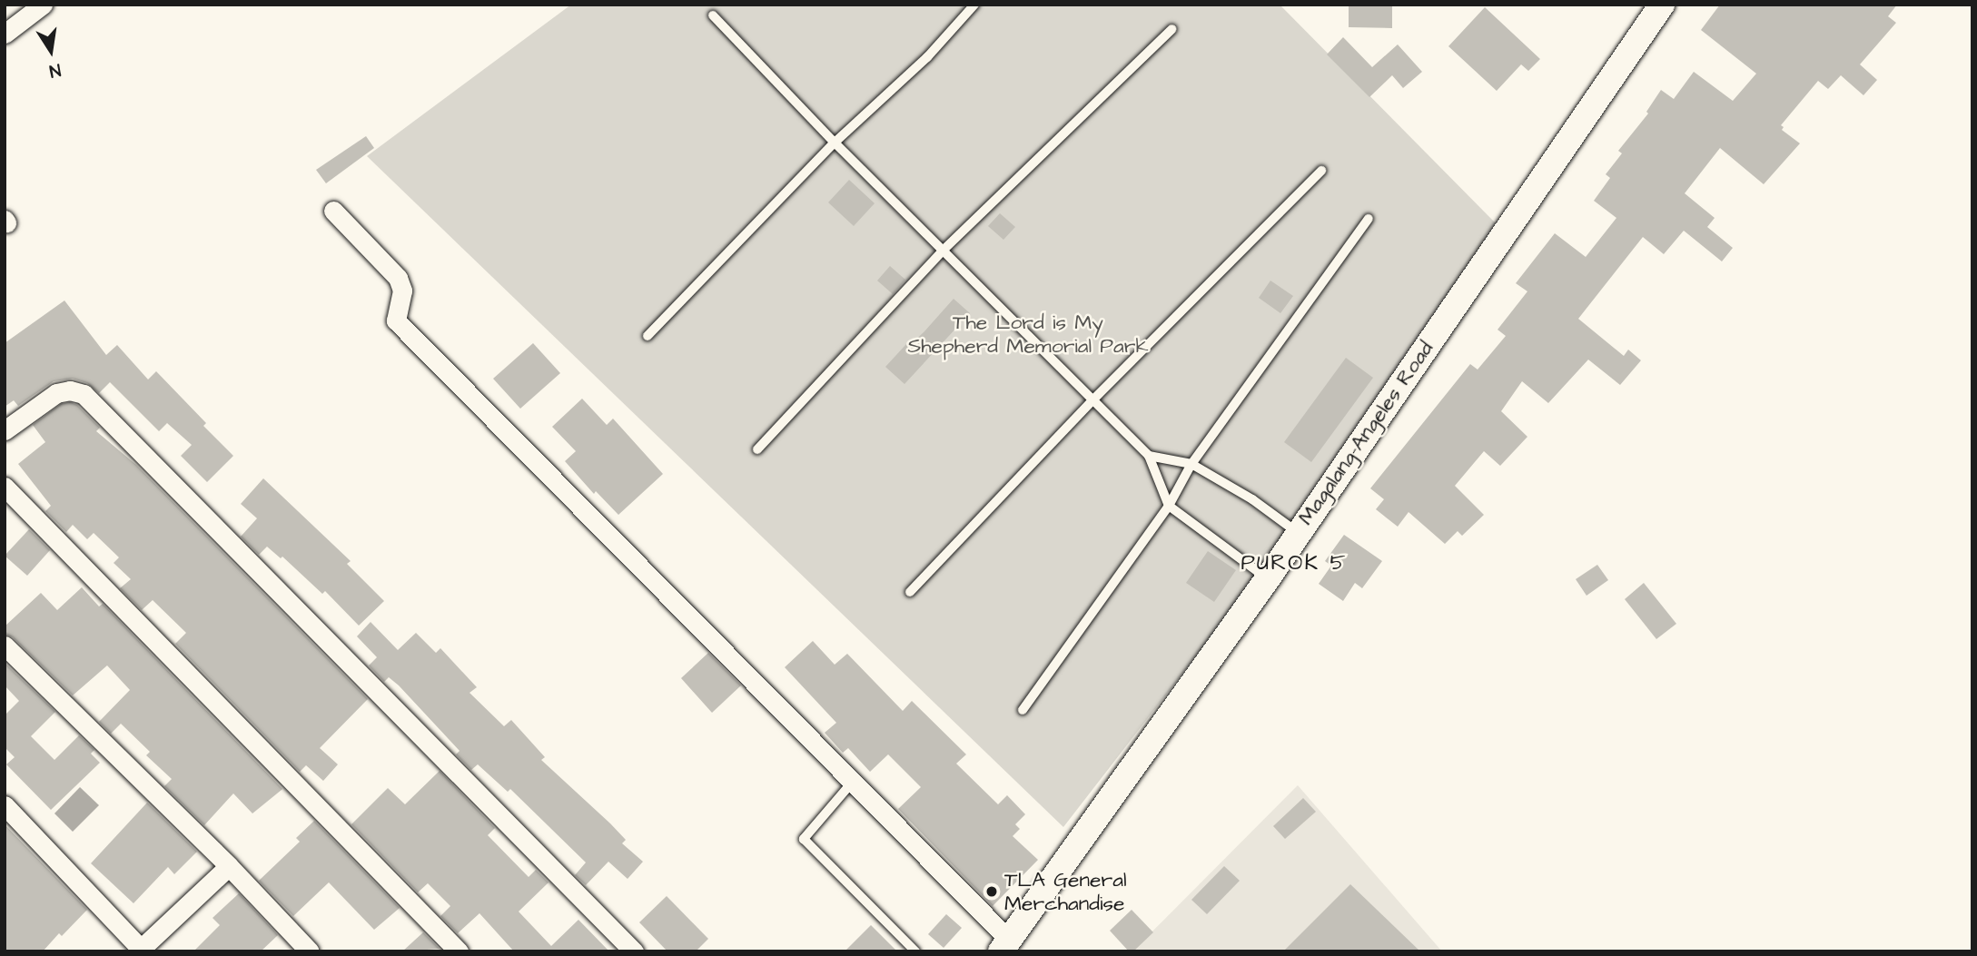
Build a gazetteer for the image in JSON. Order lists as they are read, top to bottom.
{
  "streets": {
    "main road": ["Magalang-Angeles Road"]
  },
  "districts": ["PUROK 5"],
  "parks": ["The Lord is My Shepherd Memorial Park"],
  "places": ["TLA General Merchandise"],
  "north": "bottom"
}
